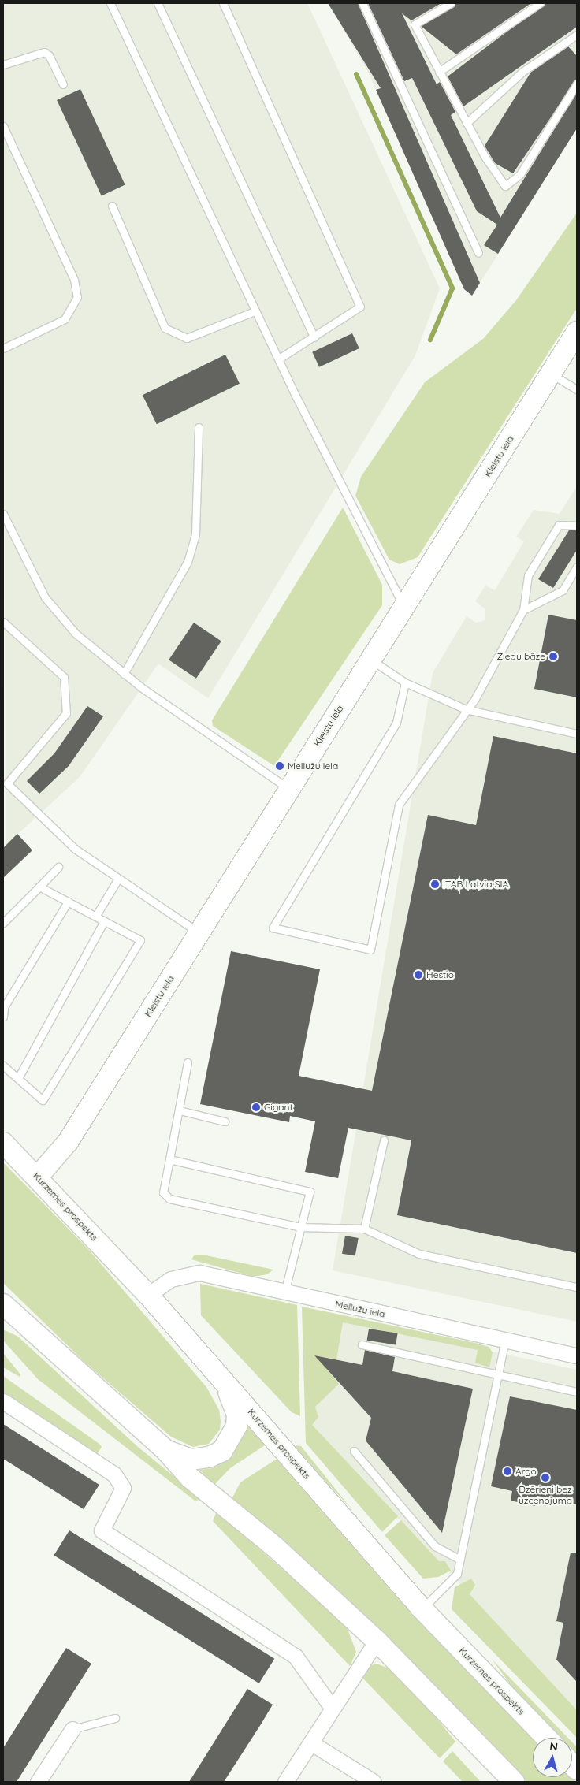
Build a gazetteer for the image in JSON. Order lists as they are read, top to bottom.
{
  "streets": {
    "main road": ["Kleistu iela", "Kurzemes prospekts"],
    "street": ["Mellužu iela"]
  },
  "crossings": [
    ["Kleistu iela", "Kurzemes prospekts"],
    ["Kurzemes prospekts", "Mellužu iela"]
  ],
  "places": [
    "Ziedu bāze",
    "Mellužu iela",
    "ITAB Latvia SIA",
    "Hestio",
    "Gigant",
    "Argo",
    "Dzērieni bez uzcenojuma"
  ],
  "north": "top"
}
